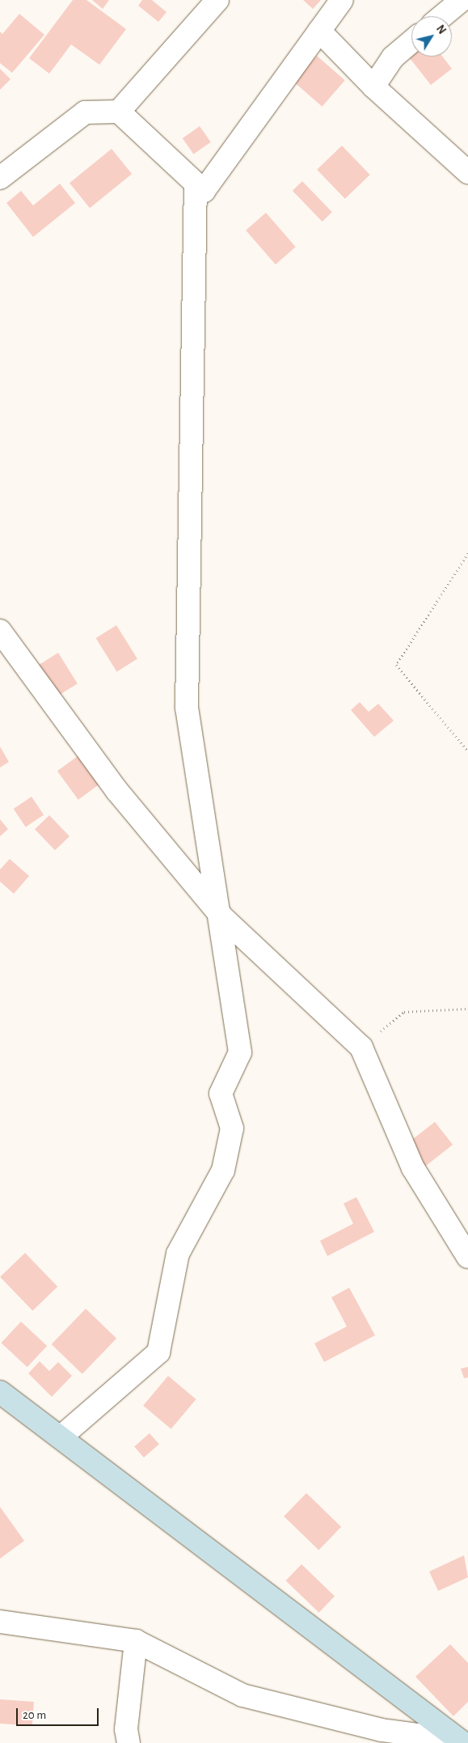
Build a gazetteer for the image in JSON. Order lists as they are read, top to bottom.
{
  "scale_bar": "20 m",
  "north": "top right"
}
